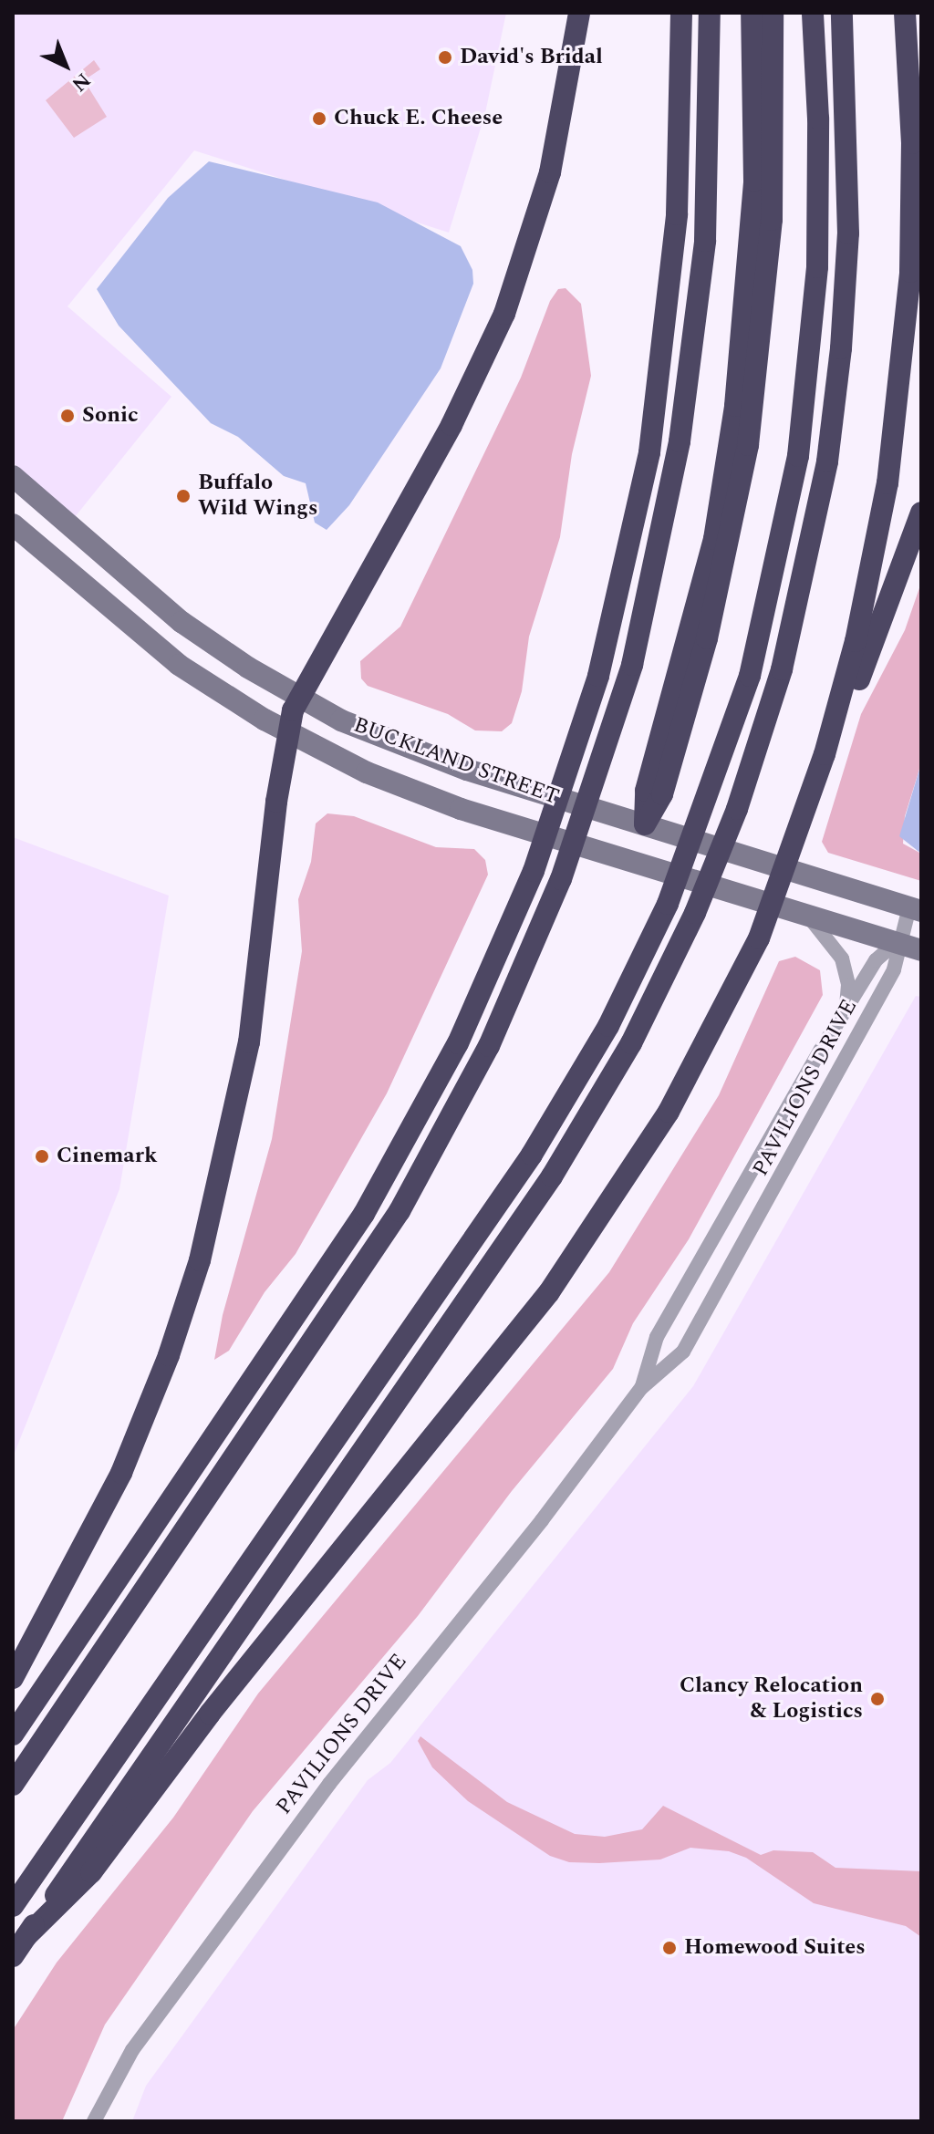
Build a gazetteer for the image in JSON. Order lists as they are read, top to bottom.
{
  "streets": {
    "main road": ["BUCKLAND STREET"],
    "street": ["PAVILIONS DRIVE"]
  },
  "crossings": [
    ["BUCKLAND STREET", "PAVILIONS DRIVE"]
  ],
  "places": [
    "David's Bridal",
    "Chuck E. Cheese",
    "Sonic",
    "Buffalo Wild Wings",
    "Cinemark",
    "Clancy Relocation & Logistics",
    "Homewood Suites"
  ],
  "north": "bottom right"
}
